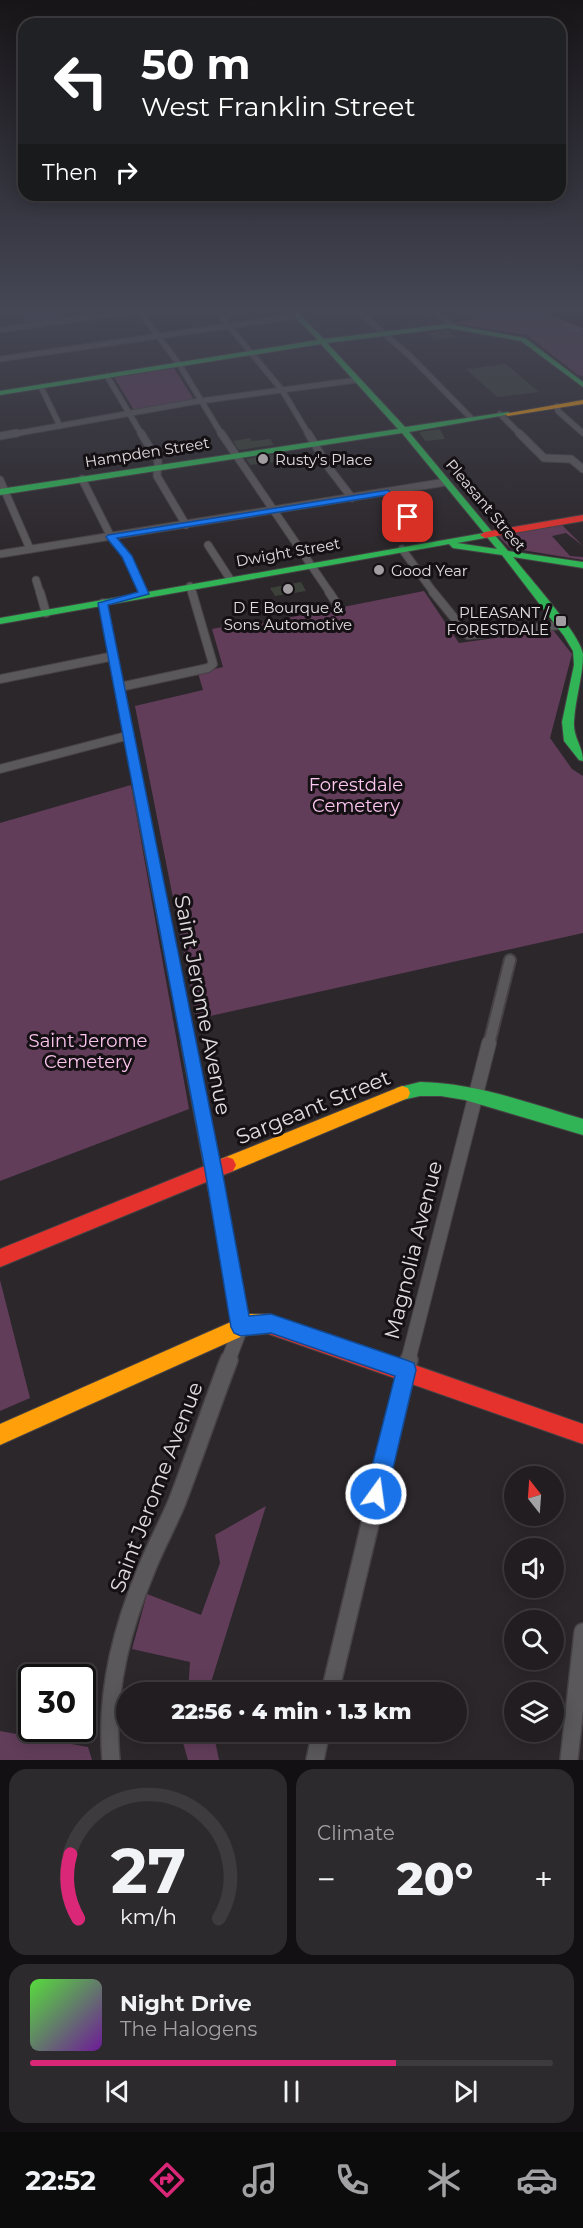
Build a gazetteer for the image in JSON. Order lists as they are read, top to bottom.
{
  "streets": {
    "main road": [
      "Hampden Street",
      "Pleasant Street",
      "Dwight Street",
      "Sargeant Street"
    ],
    "street": ["Saint Jerome Avenue", "Magnolia Avenue"]
  },
  "crossings": [
    ["Hampden Street", "Pleasant Street"],
    ["Pleasant Street", "Dwight Street"],
    ["Dwight Street", "Saint Jerome Avenue"],
    ["Saint Jerome Avenue", "Sargeant Street"],
    ["Sargeant Street", "Magnolia Avenue"]
  ],
  "parks": ["Forestdale Cemetery", "Saint Jerome Cemetery"],
  "places": {
    "other": ["Rusty's Place", "Good Year", "D E Bourque & Sons Automotive"],
    "transit": ["PLEASANT / FORESTDALE"]
  },
  "north": "top",
  "page": {
    "turn": ["50 m", "West Franklin Street"],
    "then": "Then",
    "limit": "30",
    "trip": "22:56 · 4 min · 1.3 km",
    "tile": "Climate",
    "heat": ["−", "20°", "+"],
    "song": ["Night Drive", "The Halogens"],
    "tabs": "22:52",
    "gauge": ["27", "km/h"]
  }
}
